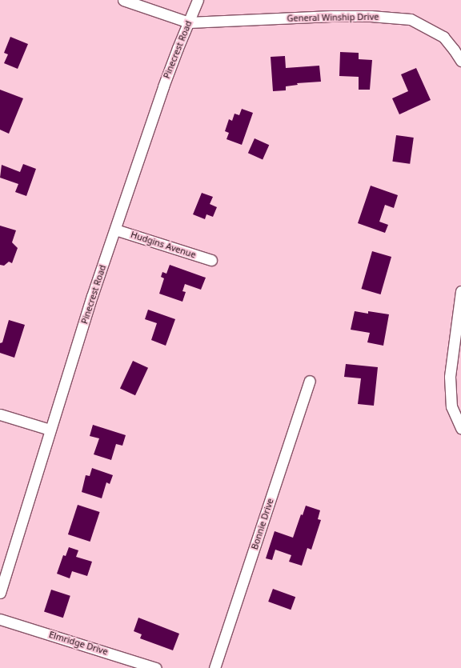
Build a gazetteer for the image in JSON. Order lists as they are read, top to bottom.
{
  "streets": {
    "street": [
      "General Winship Drive",
      "Pinecrest Road",
      "Hudgins Avenue",
      "Bonnie Drive",
      "Elmridge Drive"
    ]
  },
  "crossings": [
    ["General Winship Drive", "Pinecrest Road"],
    ["Pinecrest Road", "Hudgins Avenue"]
  ]
}
